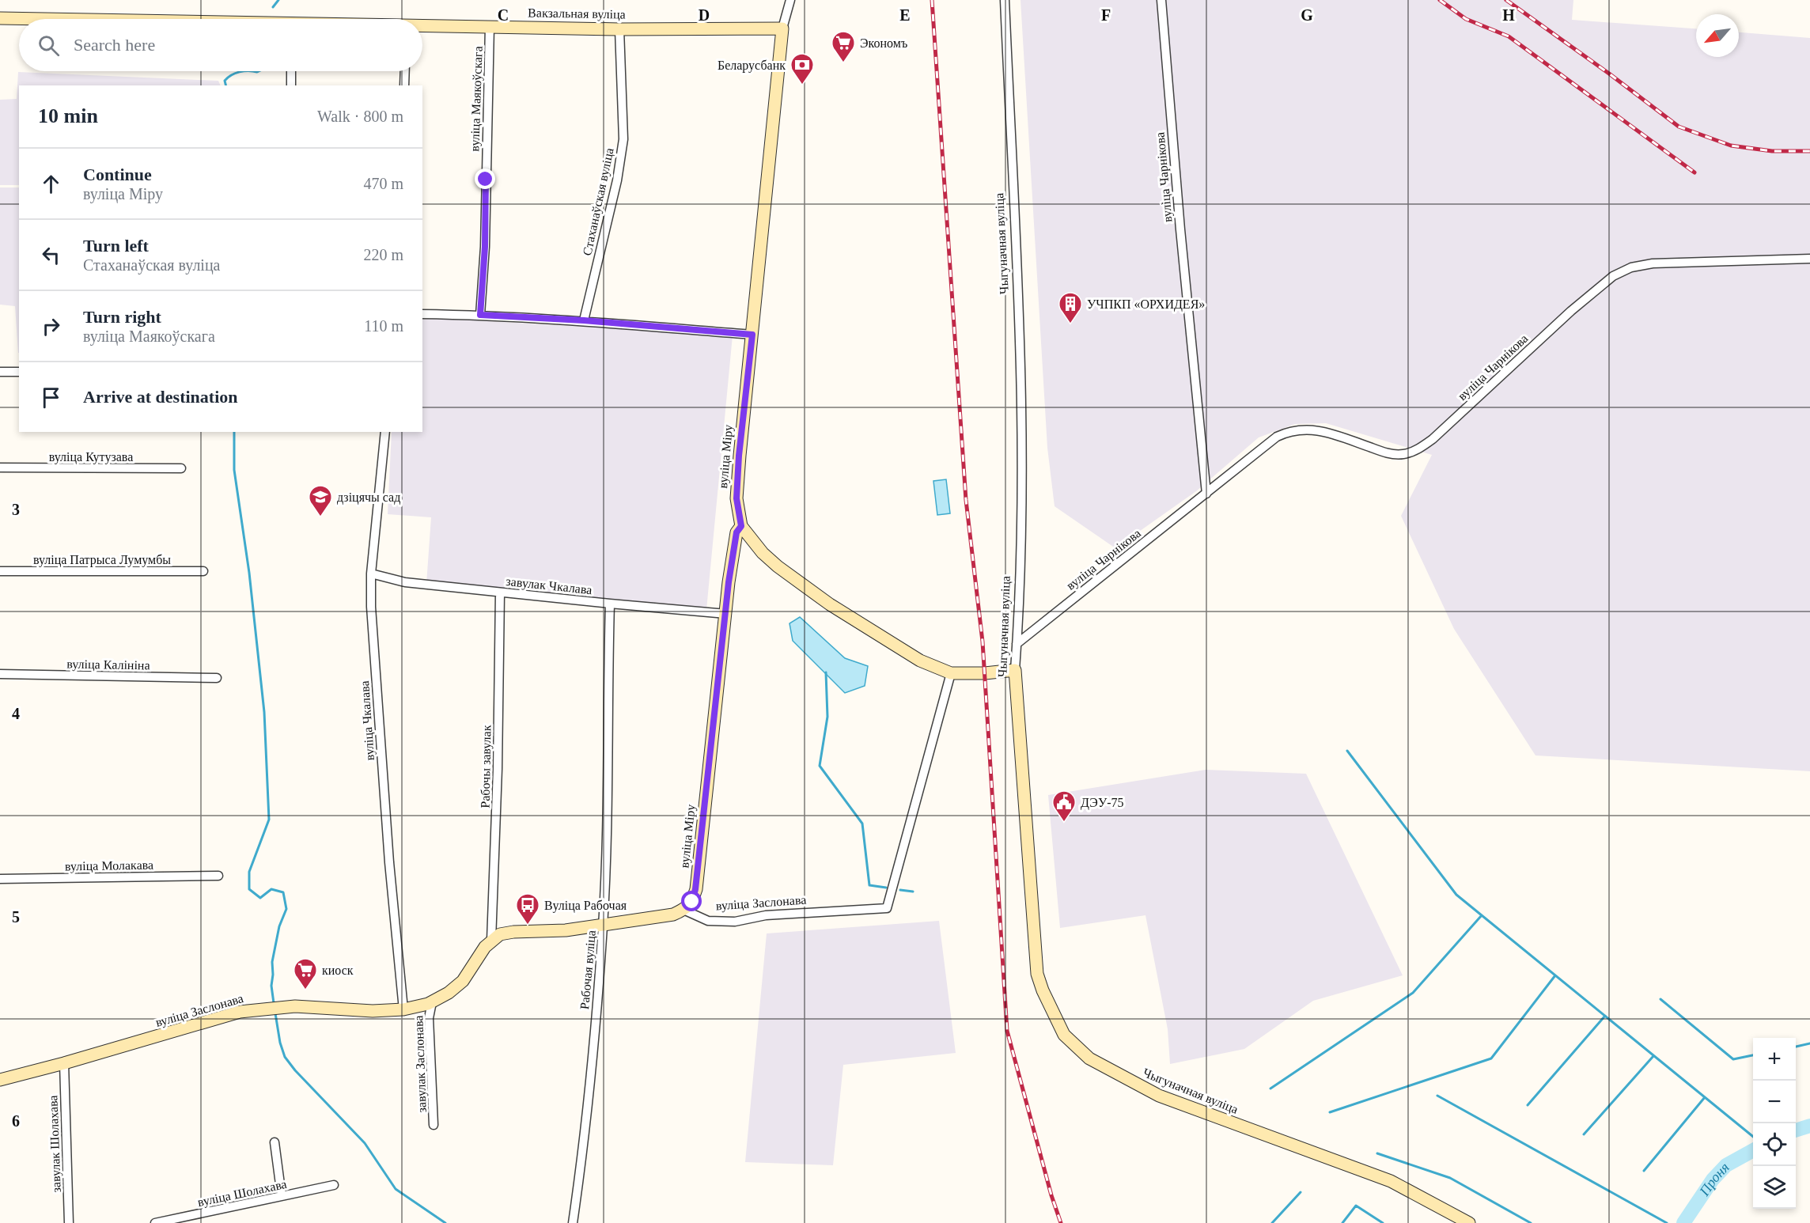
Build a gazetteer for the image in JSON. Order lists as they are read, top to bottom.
{
  "streets": {
    "street": [
      "Вакзальная вуліца",
      "вуліца Маякоўскага",
      "вуліца Чарнікова",
      "Стаханаўская вуліца",
      "Чыгуначная вуліца",
      "вуліца Кутузава",
      "вуліца Міру",
      "вуліца Патрыса Лумумбы",
      "завулак Чкалава",
      "вуліца Калініна",
      "вуліца Чкалава",
      "Рабочы завулак",
      "вуліца Молакава",
      "вуліца Заслонава",
      "Рабочая вуліца",
      "завулак Заслонава",
      "завулак Шолахава",
      "вуліца Шолахава"
    ]
  },
  "crossings": [
    ["Вакзальная вуліца", "вуліца Маякоўскага"],
    ["Вакзальная вуліца", "Стаханаўская вуліца"],
    ["Вакзальная вуліца", "вуліца Міру"],
    ["вуліца Чарнікова", "Чыгуначная вуліца"],
    ["вуліца Міру", "завулак Чкалава"],
    ["вуліца Міру", "вуліца Заслонава"],
    ["завулак Чкалава", "вуліца Чкалава"],
    ["завулак Чкалава", "Рабочы завулак"],
    ["завулак Чкалава", "Рабочая вуліца"],
    ["вуліца Чкалава", "вуліца Заслонава"],
    ["Рабочы завулак", "вуліца Заслонава"],
    ["вуліца Заслонава", "завулак Заслонава"],
    ["вуліца Заслонава", "завулак Шолахава"]
  ],
  "water": ["Проня"],
  "places": {
    "supermarket": ["Экономъ", "киоск"],
    "bank": ["Беларусбанк"],
    "building": ["УЧПКП «ОРХИДЕЯ»"],
    "school or university": ["дзіцячы сад"],
    "public building": ["ДЭУ-75"],
    "bus stop": ["Вуліца Рабочая"]
  },
  "north": "bottom left",
  "page": {
    "search": "Search here",
    "heading": ["10 min", "Walk · 800 m"],
    "list": [
      ["Continue", "вуліца Міру", "470 m"],
      ["Turn left", "Стаханаўская вуліца", "220 m"],
      ["Turn right", "вуліца Маякоўскага", "110 m"],
      "Arrive at destination"
    ],
    "map_buttons": ["+", "−"]
  },
  "grid": {
    "columns": [
      "C",
      "D",
      "E",
      "F",
      "G",
      "H"
    ],
    "rows": [
      "3",
      "4",
      "5",
      "6"
    ]
  }
}
